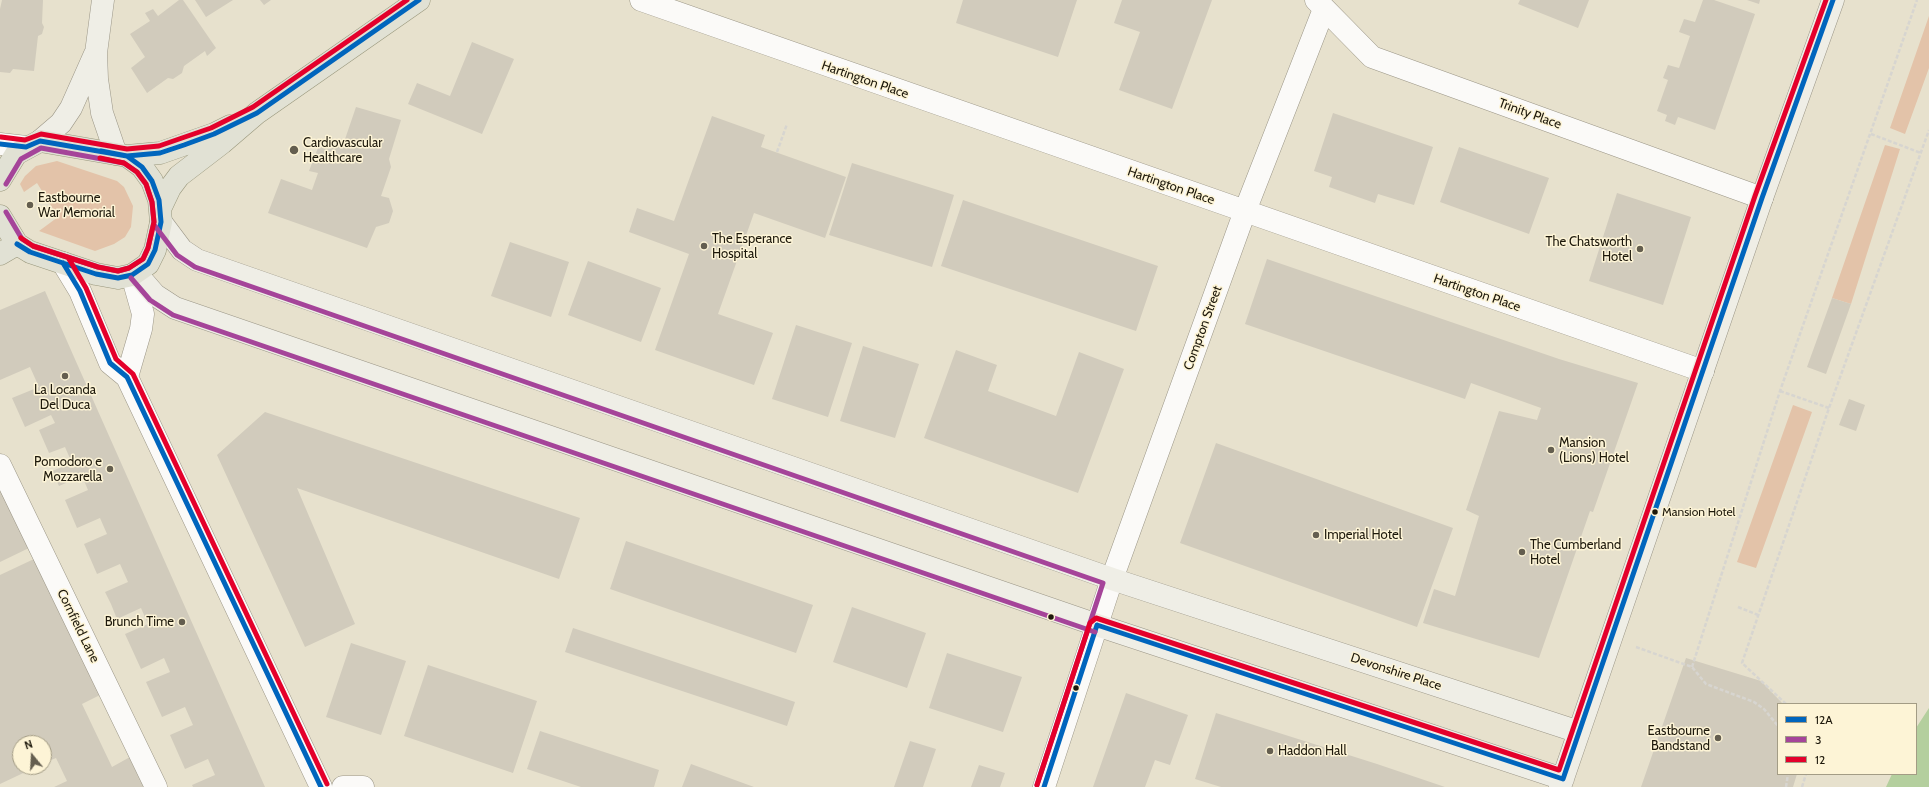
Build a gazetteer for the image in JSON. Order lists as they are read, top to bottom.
{
  "streets": {
    "main road": ["Devonshire Place"],
    "street": [
      "Hartington Place",
      "Trinity Place",
      "Compton Street",
      "Cornfield Lane"
    ]
  },
  "crossings": [
    ["Hartington Place", "Compton Street"],
    ["Trinity Place", "Compton Street"],
    ["Compton Street", "Devonshire Place"]
  ],
  "places": [
    "Cardiovascular Healthcare",
    "Eastbourne War Memorial",
    "The Esperance Hospital",
    "The Chatsworth Hotel",
    "La Locanda Del Duca",
    "Mansion (Lions) Hotel",
    "Pomodoro e Mozzarella",
    "Mansion Hotel",
    "Imperial Hotel",
    "The Cumberland Hotel",
    "Brunch Time",
    "Eastbourne Bandstand",
    "Haddon Hall"
  ],
  "lines": ["transit line 12A", "transit line 12", "transit line 3"],
  "legend": ["12A", "3", "12"],
  "north": "top"
}
